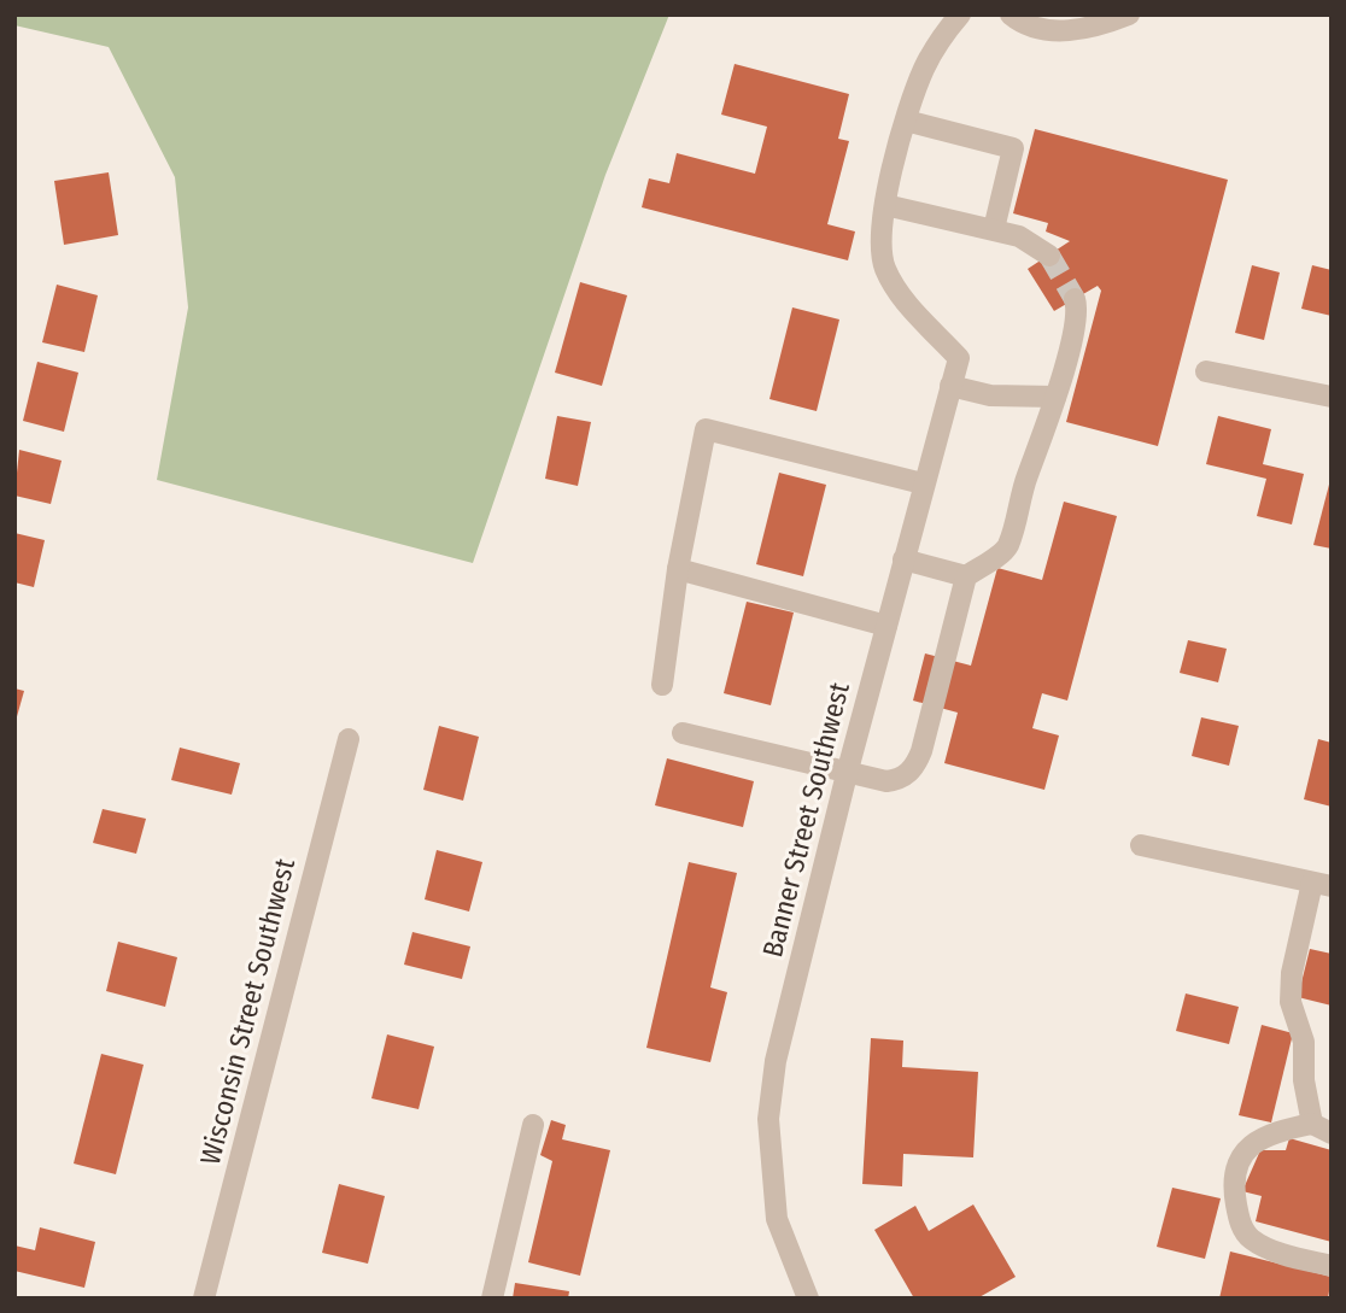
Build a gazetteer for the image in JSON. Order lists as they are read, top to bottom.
{
  "streets": {
    "street": ["Banner Street Southwest", "Wisconsin Street Southwest"]
  }
}
